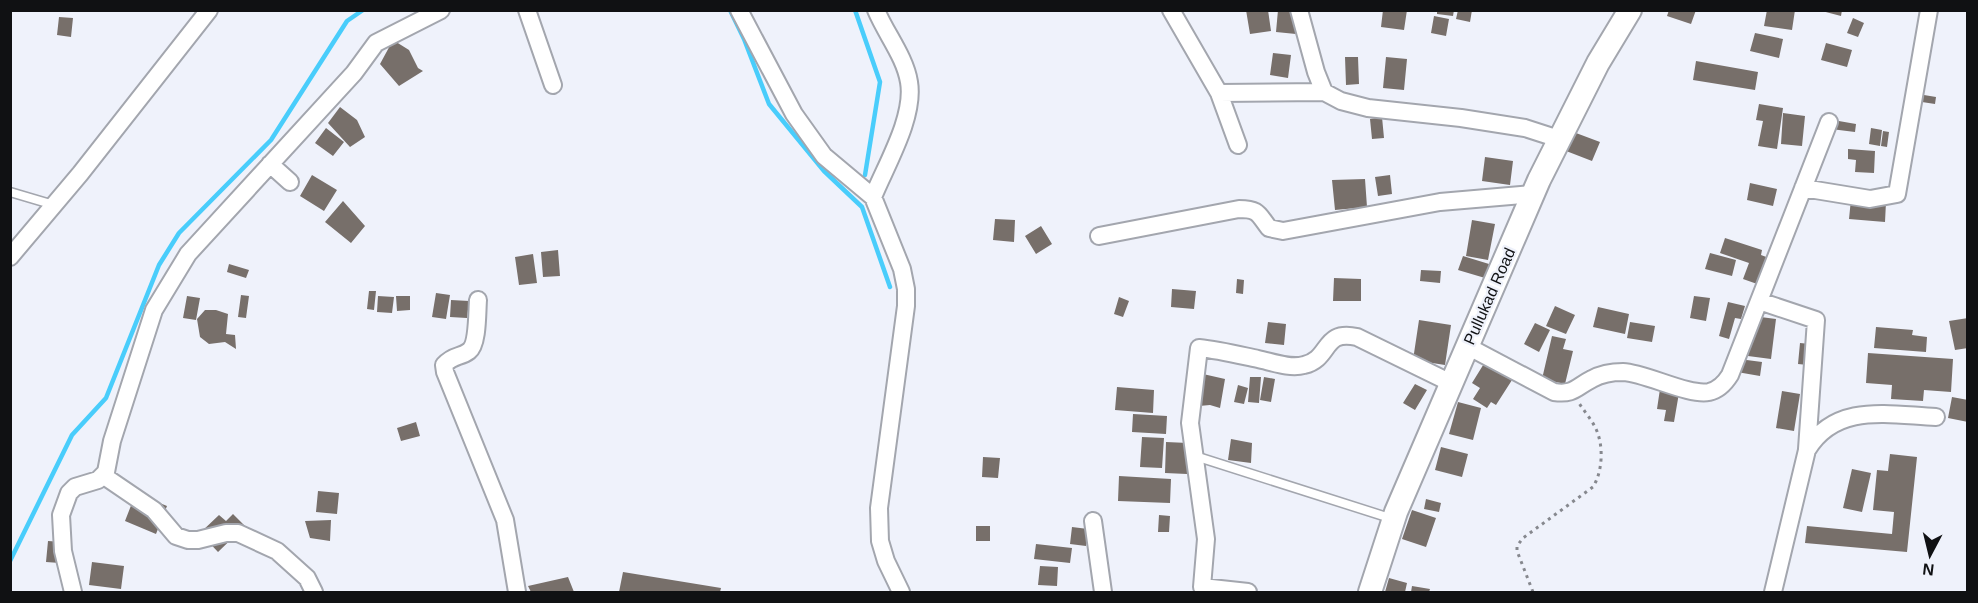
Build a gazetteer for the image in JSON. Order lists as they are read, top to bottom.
{
  "streets": {
    "street": ["Pullukad Road"]
  },
  "north": "bottom"
}
